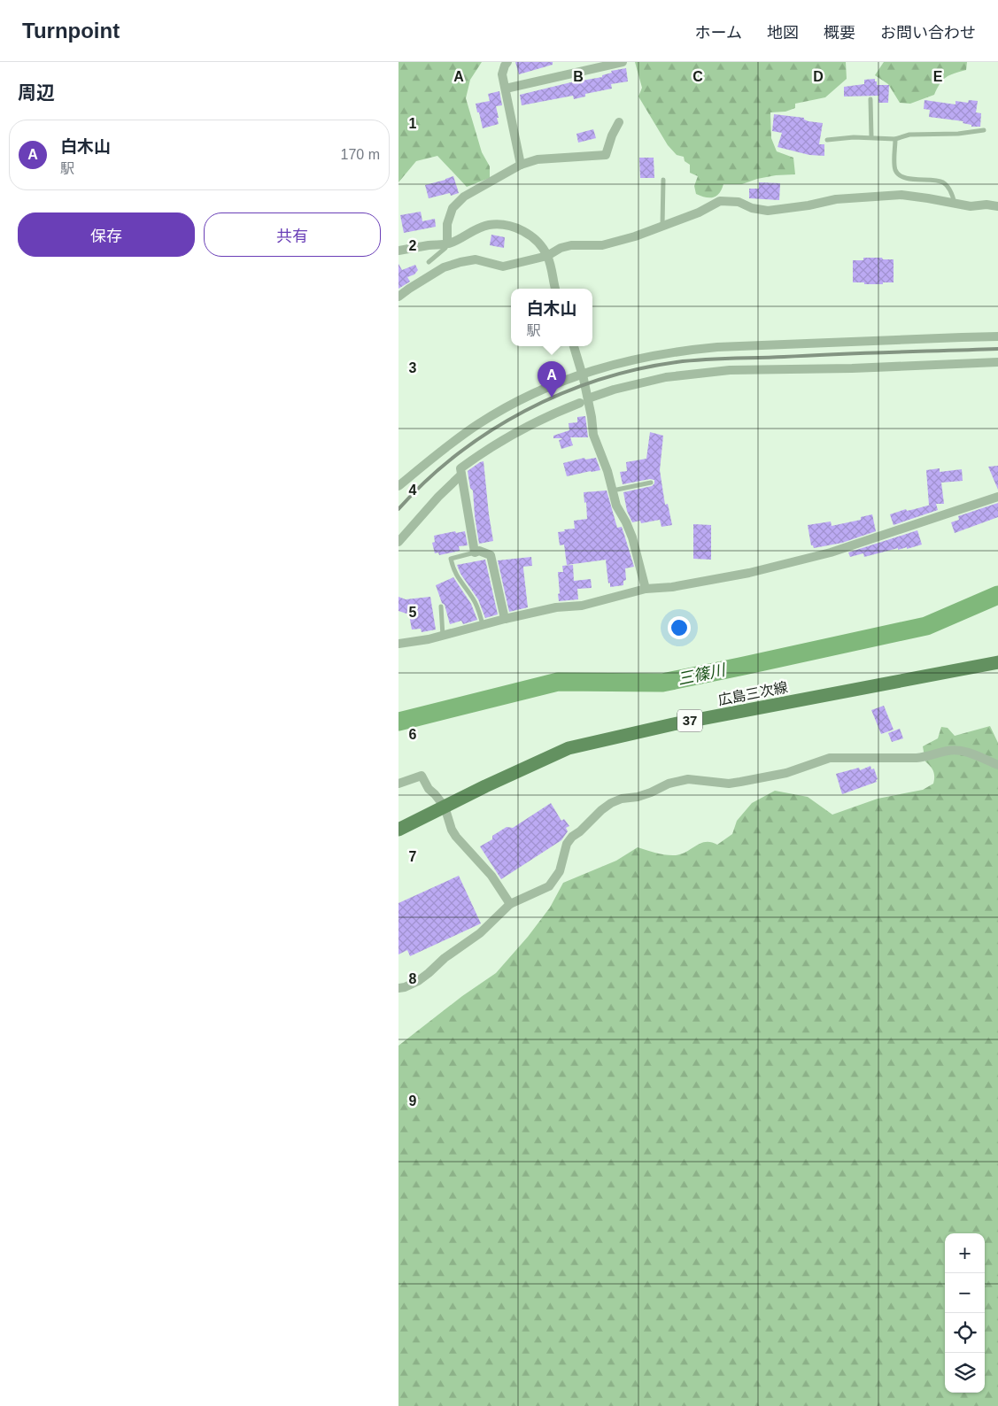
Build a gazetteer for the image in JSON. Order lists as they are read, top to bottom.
{
  "streets": {
    "main road": ["広島三次線", "37"]
  },
  "water": ["三篠川"],
  "page": {
    "header": "Turnpoint",
    "nav": [
      "ホーム",
      "地図",
      "概要",
      "お問い合わせ"
    ],
    "heading": "周辺",
    "list": [
      {
        "mark": "A",
        "name": "白木山",
        "note": "駅",
        "value": "170 m"
      }
    ],
    "buttons": ["保存", "共有"],
    "popup": ["白木山", "駅"],
    "pins": "A",
    "map_buttons": ["+", "−"]
  },
  "grid": {
    "columns": [
      "A",
      "B",
      "C",
      "D",
      "E"
    ],
    "rows": [
      "1",
      "2",
      "3",
      "4",
      "5",
      "6",
      "7",
      "8",
      "9"
    ]
  }
}
